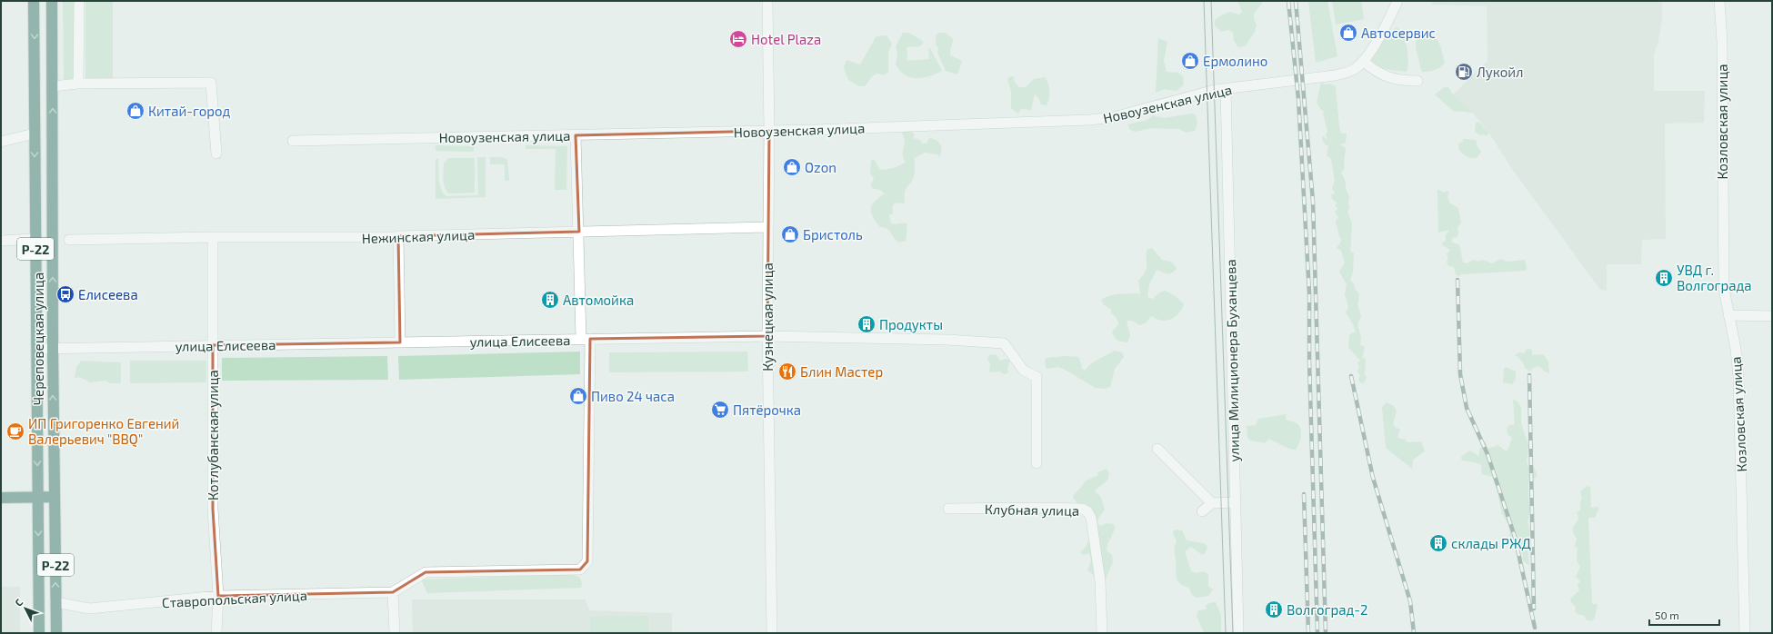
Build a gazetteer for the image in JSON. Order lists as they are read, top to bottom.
{
  "streets": {
    "highway": ["Р-22", "Череповецкая улица"],
    "street": [
      "Новоузенская улица",
      "Козловская улица",
      "Нежинская улица",
      "Кузнецкая улица",
      "улица Елисеева",
      "улица Милиционера Буханцева",
      "Котлубанская улица",
      "Клубная улица",
      "Ставропольская улица"
    ]
  },
  "crossings": [
    ["Новоузенская улица", "Кузнецкая улица"],
    ["Новоузенская улица", "улица Милиционера Буханцева"],
    ["Нежинская улица", "Кузнецкая улица"],
    ["Нежинская улица", "Котлубанская улица"],
    ["Кузнецкая улица", "улица Елисеева"],
    ["Череповецкая улица", "улица Елисеева"],
    ["Череповецкая улица", "Ставропольская улица"],
    ["улица Елисеева", "Котлубанская улица"],
    ["Котлубанская улица", "Ставропольская улица"]
  ],
  "places": {
    "shop": [
      "Автосервис",
      "Ермолино",
      "Китай-город",
      "Ozon",
      "Бристоль",
      "Пиво 24 часа"
    ],
    "hotel": ["Hotel Plaza"],
    "fuel station": ["Лукойл"],
    "building": [
      "УВД г. Волгограда",
      "Автомойка",
      "Продукты",
      "склады РЖД",
      "Волгоград-2"
    ],
    "bus stop": ["Елисеева"],
    "restaurant": ["Блин Мастер"],
    "supermarket": ["Пятёрочка"],
    "cafe": ["ИП Григоренко Евгений Валерьевич \"BBQ\""]
  },
  "scale_bar": "50 m",
  "north": "top left"
}
